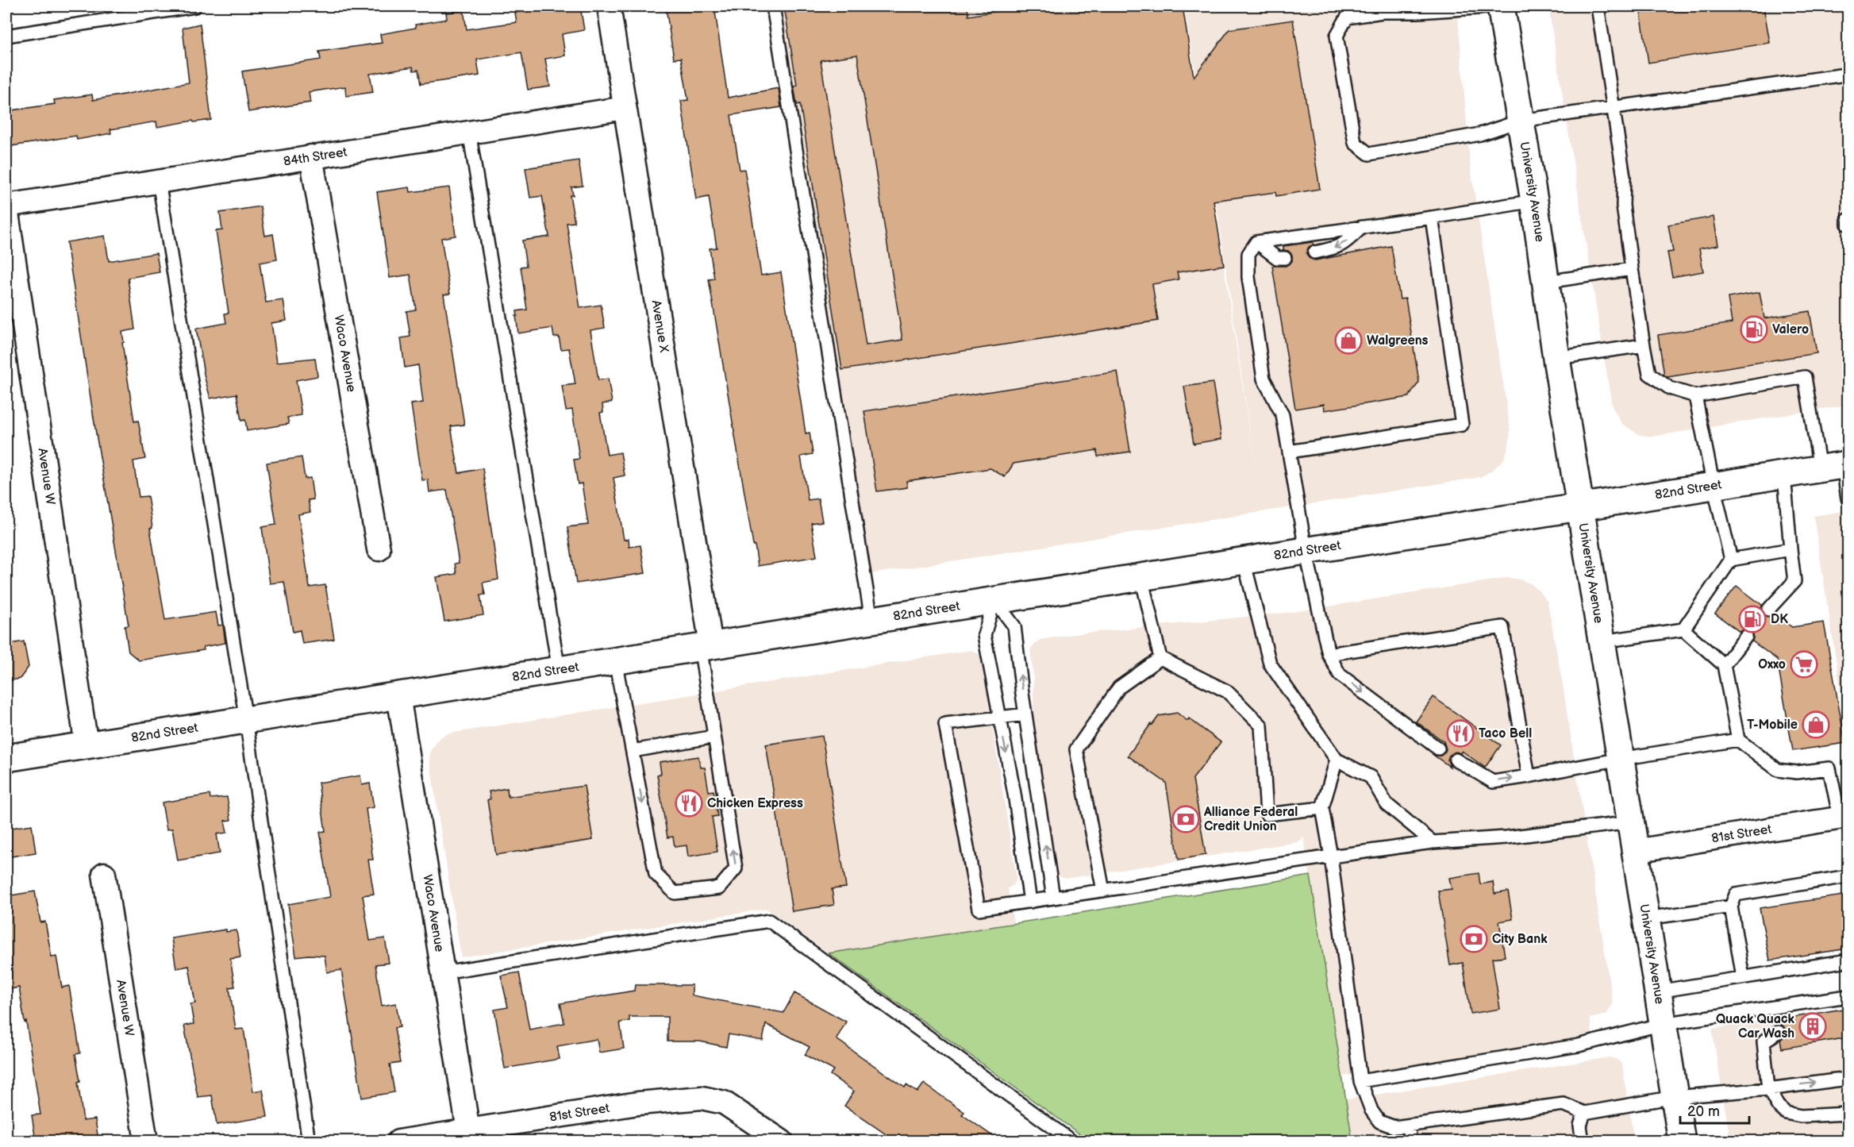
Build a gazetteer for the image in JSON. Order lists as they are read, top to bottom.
{
  "streets": {
    "main road": ["University Avenue", "82nd Street"],
    "street": [
      "84th Street",
      "Avenue X",
      "Waco Avenue",
      "Avenue W",
      "81st Street"
    ]
  },
  "crossings": [
    ["84th Street", "Avenue X"],
    ["84th Street", "Waco Avenue"],
    ["84th Street", "Avenue W"],
    ["University Avenue", "82nd Street"],
    ["University Avenue", "81st Street"],
    ["Avenue X", "82nd Street"],
    ["Waco Avenue", "82nd Street"],
    ["Waco Avenue", "81st Street"],
    ["Avenue W", "82nd Street"]
  ],
  "places": {
    "fuel station": ["Valero", "DK"],
    "shop": ["Walgreens", "T-Mobile"],
    "supermarket": ["Oxxo"],
    "restaurant": ["Taco Bell", "Chicken Express"],
    "bank": ["Alliance Federal Credit Union", "City Bank"],
    "building": ["Quack Quack Car Wash"]
  },
  "scale_bar": "20 m"
}
